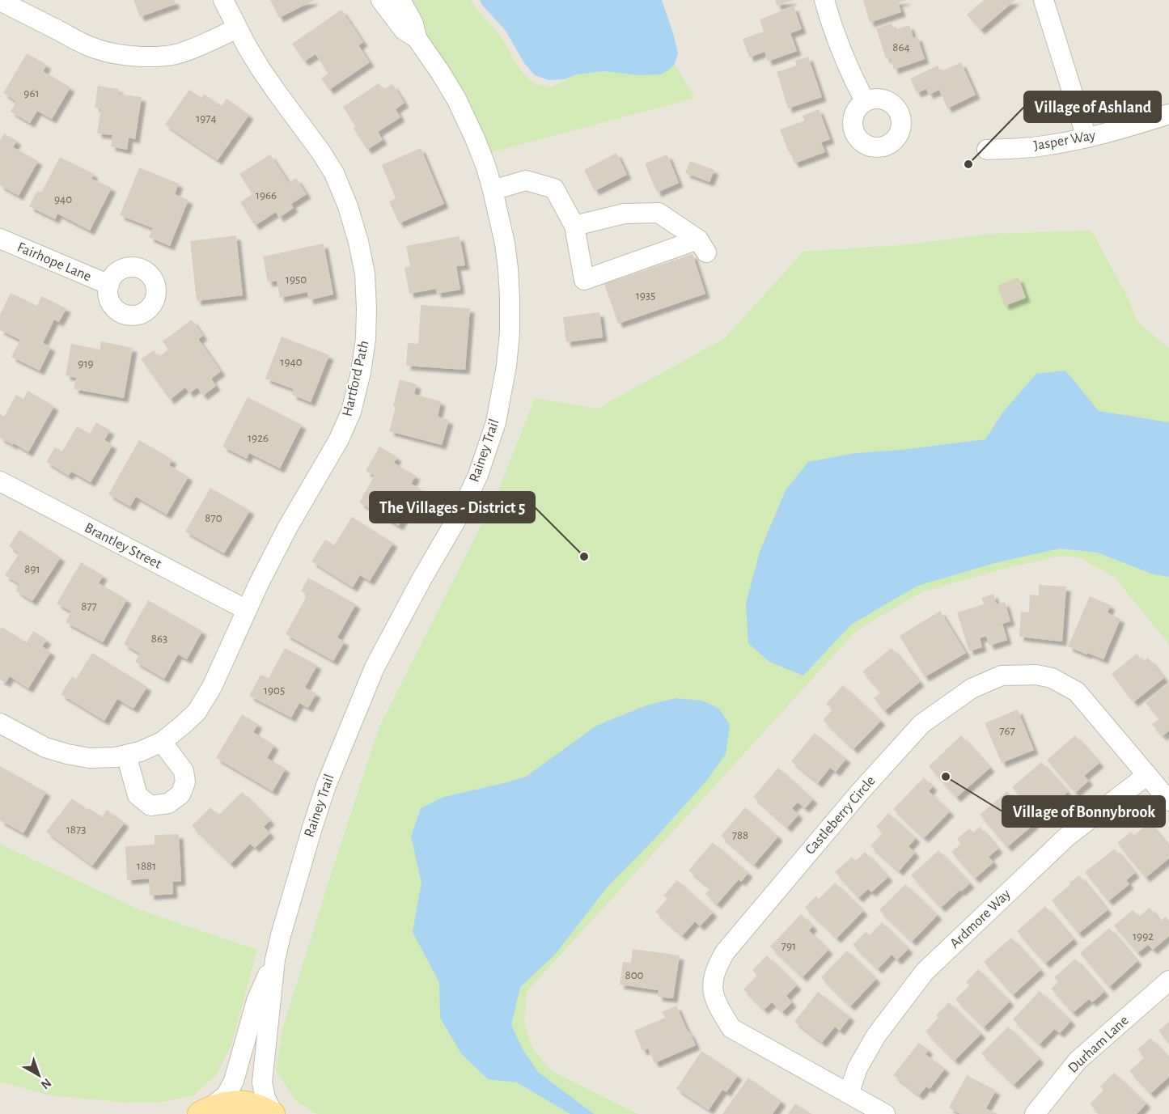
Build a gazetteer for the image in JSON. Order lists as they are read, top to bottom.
{
  "streets": {
    "street": [
      "Jasper Way",
      "Fairhope Lane",
      "Hartford Path",
      "Rainey Trail",
      "Brantley Street",
      "Castleberry Circle",
      "Ardmore Way",
      "Durham Lane"
    ]
  },
  "crossings": [
    ["Hartford Path", "Brantley Street"],
    ["Castleberry Circle", "Ardmore Way"]
  ],
  "places": ["Village of Ashland", "The Villages - District 5", "Village of Bonnybrook"],
  "house_numbers": [
    "864",
    "961",
    "1974",
    "1966",
    "940",
    "1950",
    "1935",
    "1940",
    "919",
    "1926",
    "870",
    "891",
    "877",
    "863",
    "1905",
    "767",
    "1873",
    "788",
    "1881",
    "1992",
    "791",
    "800"
  ],
  "north": "bottom right"
}
